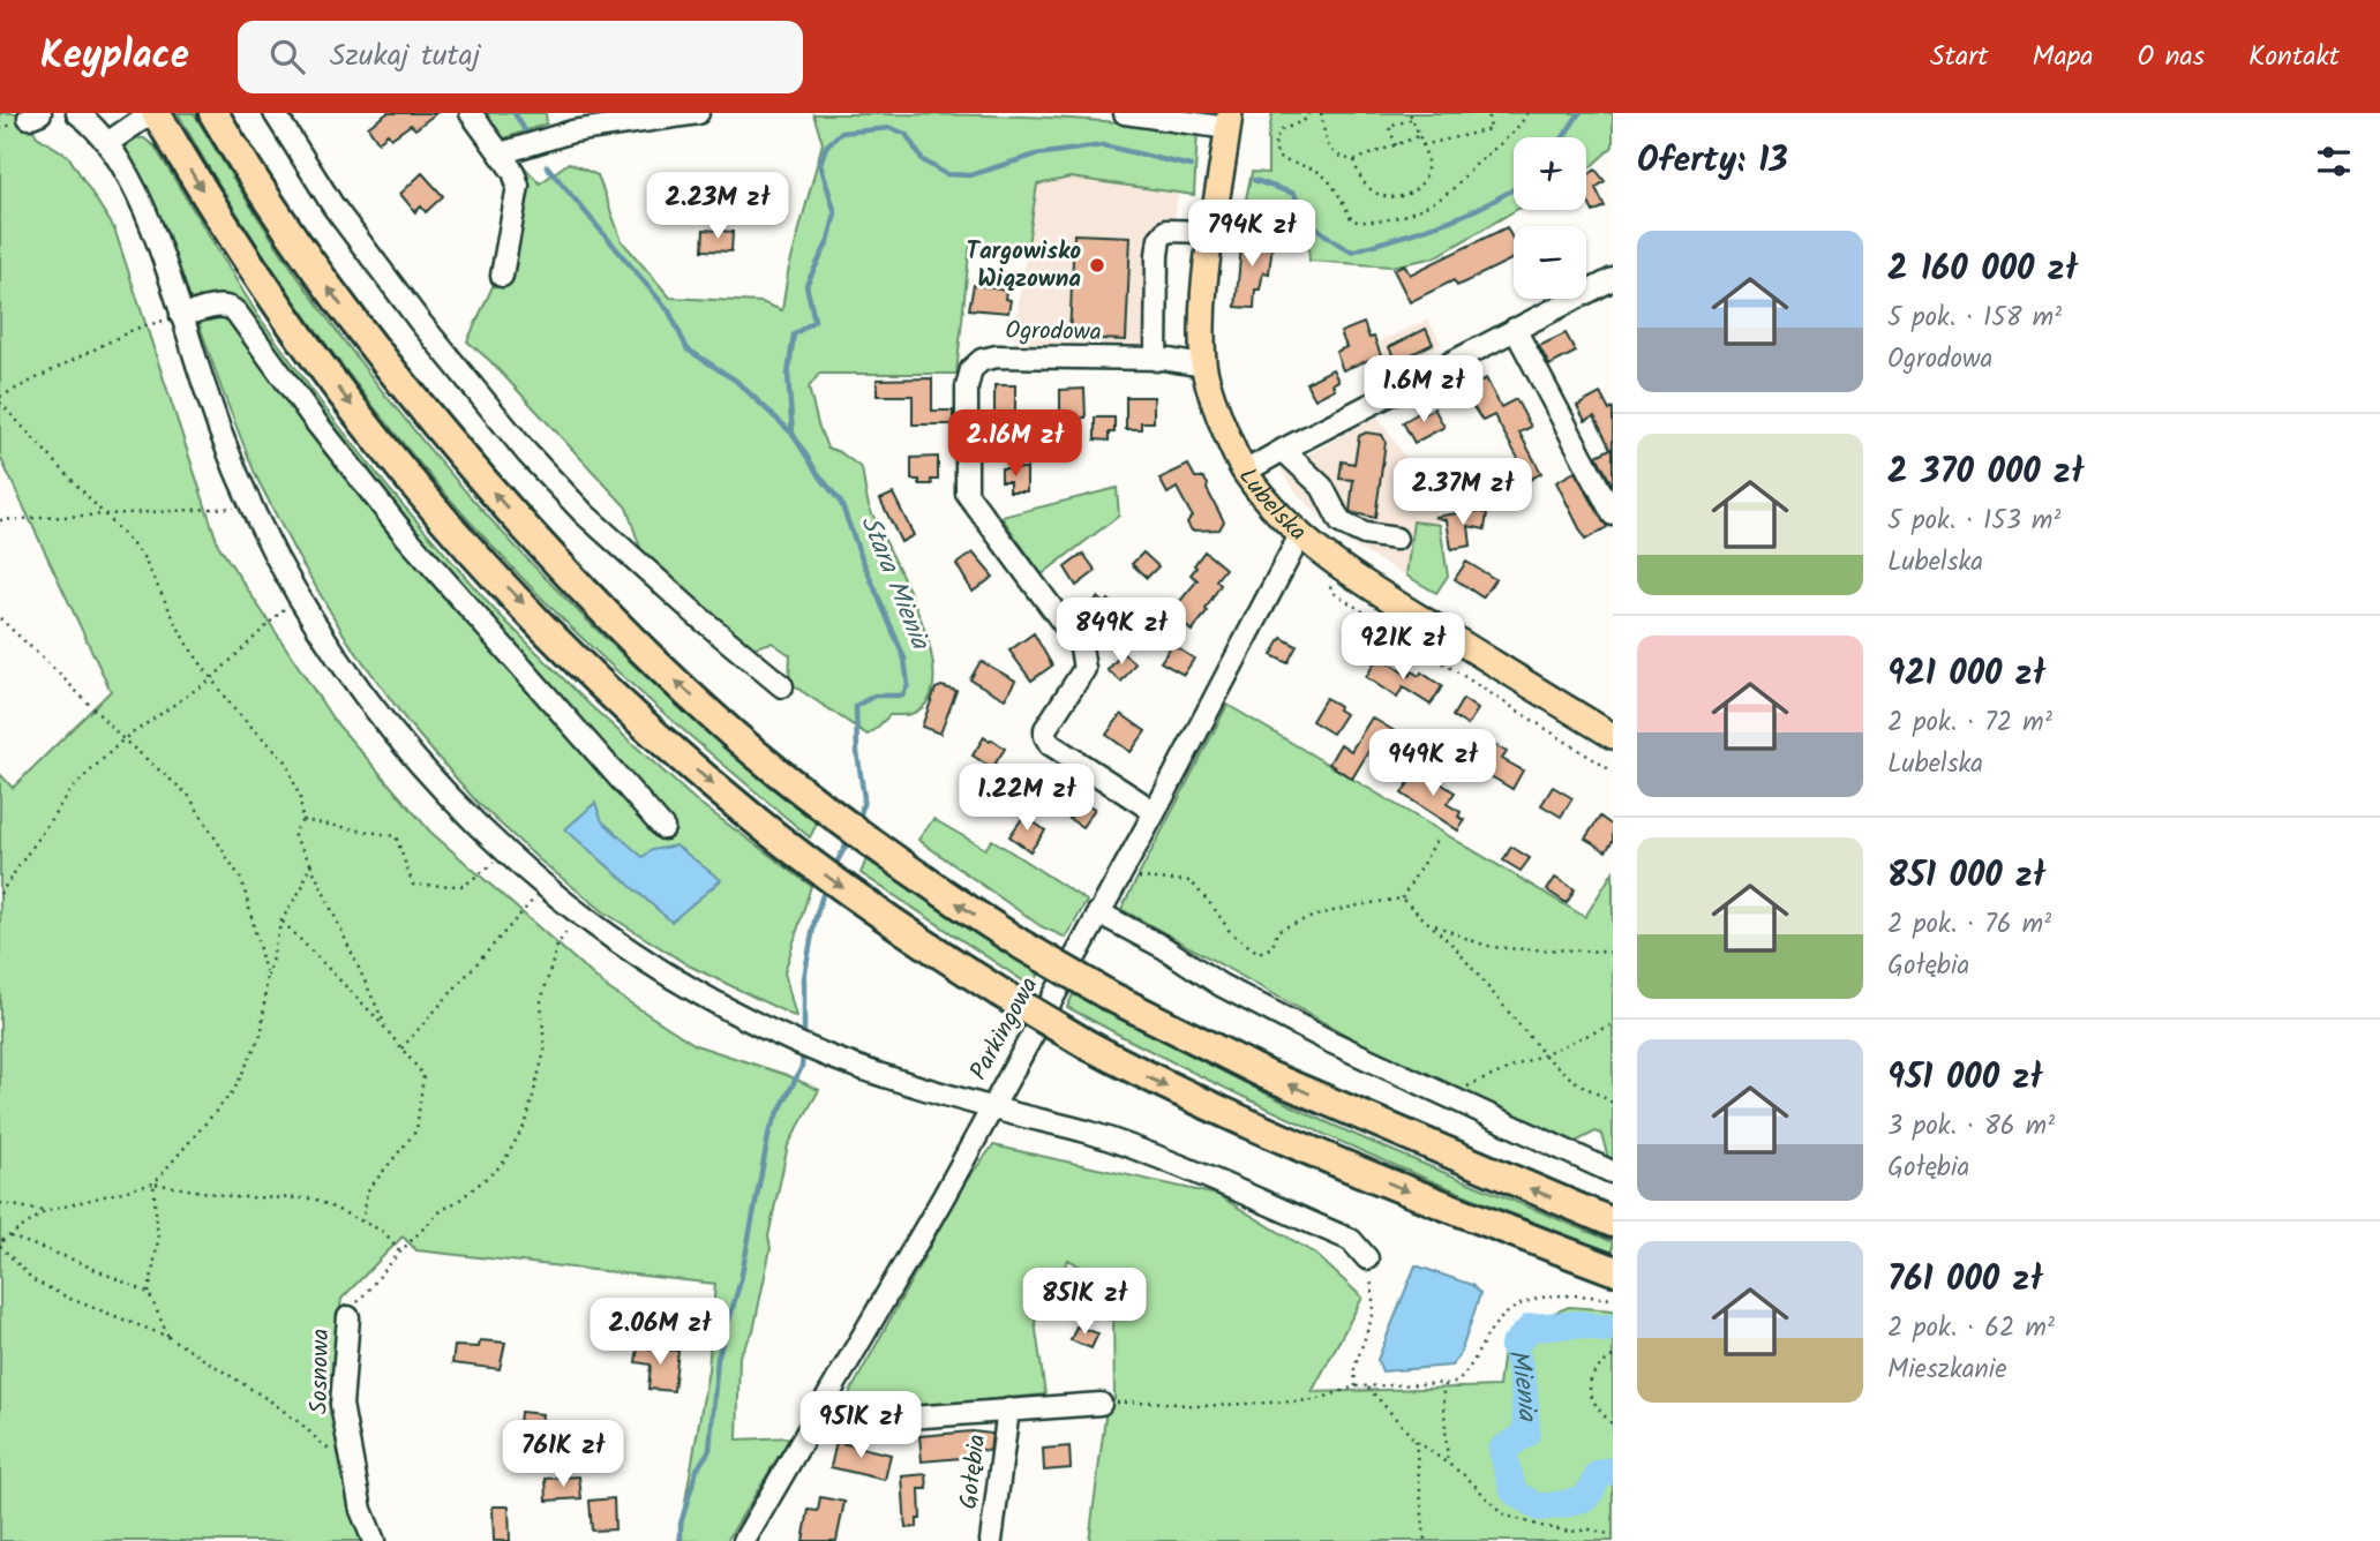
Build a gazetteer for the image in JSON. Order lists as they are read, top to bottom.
{
  "streets": {
    "main road": ["Lubelska"],
    "street": [
      "Ogrodowa",
      "Parkingowa",
      "Sosnowa",
      "Gołębia"
    ]
  },
  "crossings": [
    ["Ogrodowa", "Lubelska"],
    ["Ogrodowa", "Parkingowa"],
    ["Lubelska", "Parkingowa"],
    ["Parkingowa", "Gołębia"]
  ],
  "water": ["Stara Mienia", "Mienia"],
  "places": ["Targowisko Wiązowna"],
  "page": {
    "header": "Keyplace",
    "search": "Szukaj tutaj",
    "nav": [
      "Start",
      "Mapa",
      "O nas",
      "Kontakt"
    ],
    "heading": "Oferty: 13",
    "map_buttons": ["+", "−"],
    "price": [
      "2.23M zł",
      "794K zł",
      "1.6M zł",
      "2.16M zł",
      "2.37M zł",
      "849K zł",
      "921K zł",
      "949K zł",
      "1.22M zł",
      "851K zł",
      "2.06M zł",
      "951K zł",
      "761K zł"
    ],
    "list": [
      {
        "name": "2 160 000 zł",
        "note": "5 pok. · 158 m² · Ogrodowa"
      },
      {
        "name": "2 370 000 zł",
        "note": "5 pok. · 153 m² · Lubelska"
      },
      {
        "name": "921 000 zł",
        "note": "2 pok. · 72 m² · Lubelska"
      },
      {
        "name": "851 000 zł",
        "note": "2 pok. · 76 m² · Gołębia"
      },
      {
        "name": "951 000 zł",
        "note": "3 pok. · 86 m² · Gołębia"
      },
      {
        "name": "761 000 zł",
        "note": "2 pok. · 62 m² · Mieszkanie"
      }
    ]
  }
}
